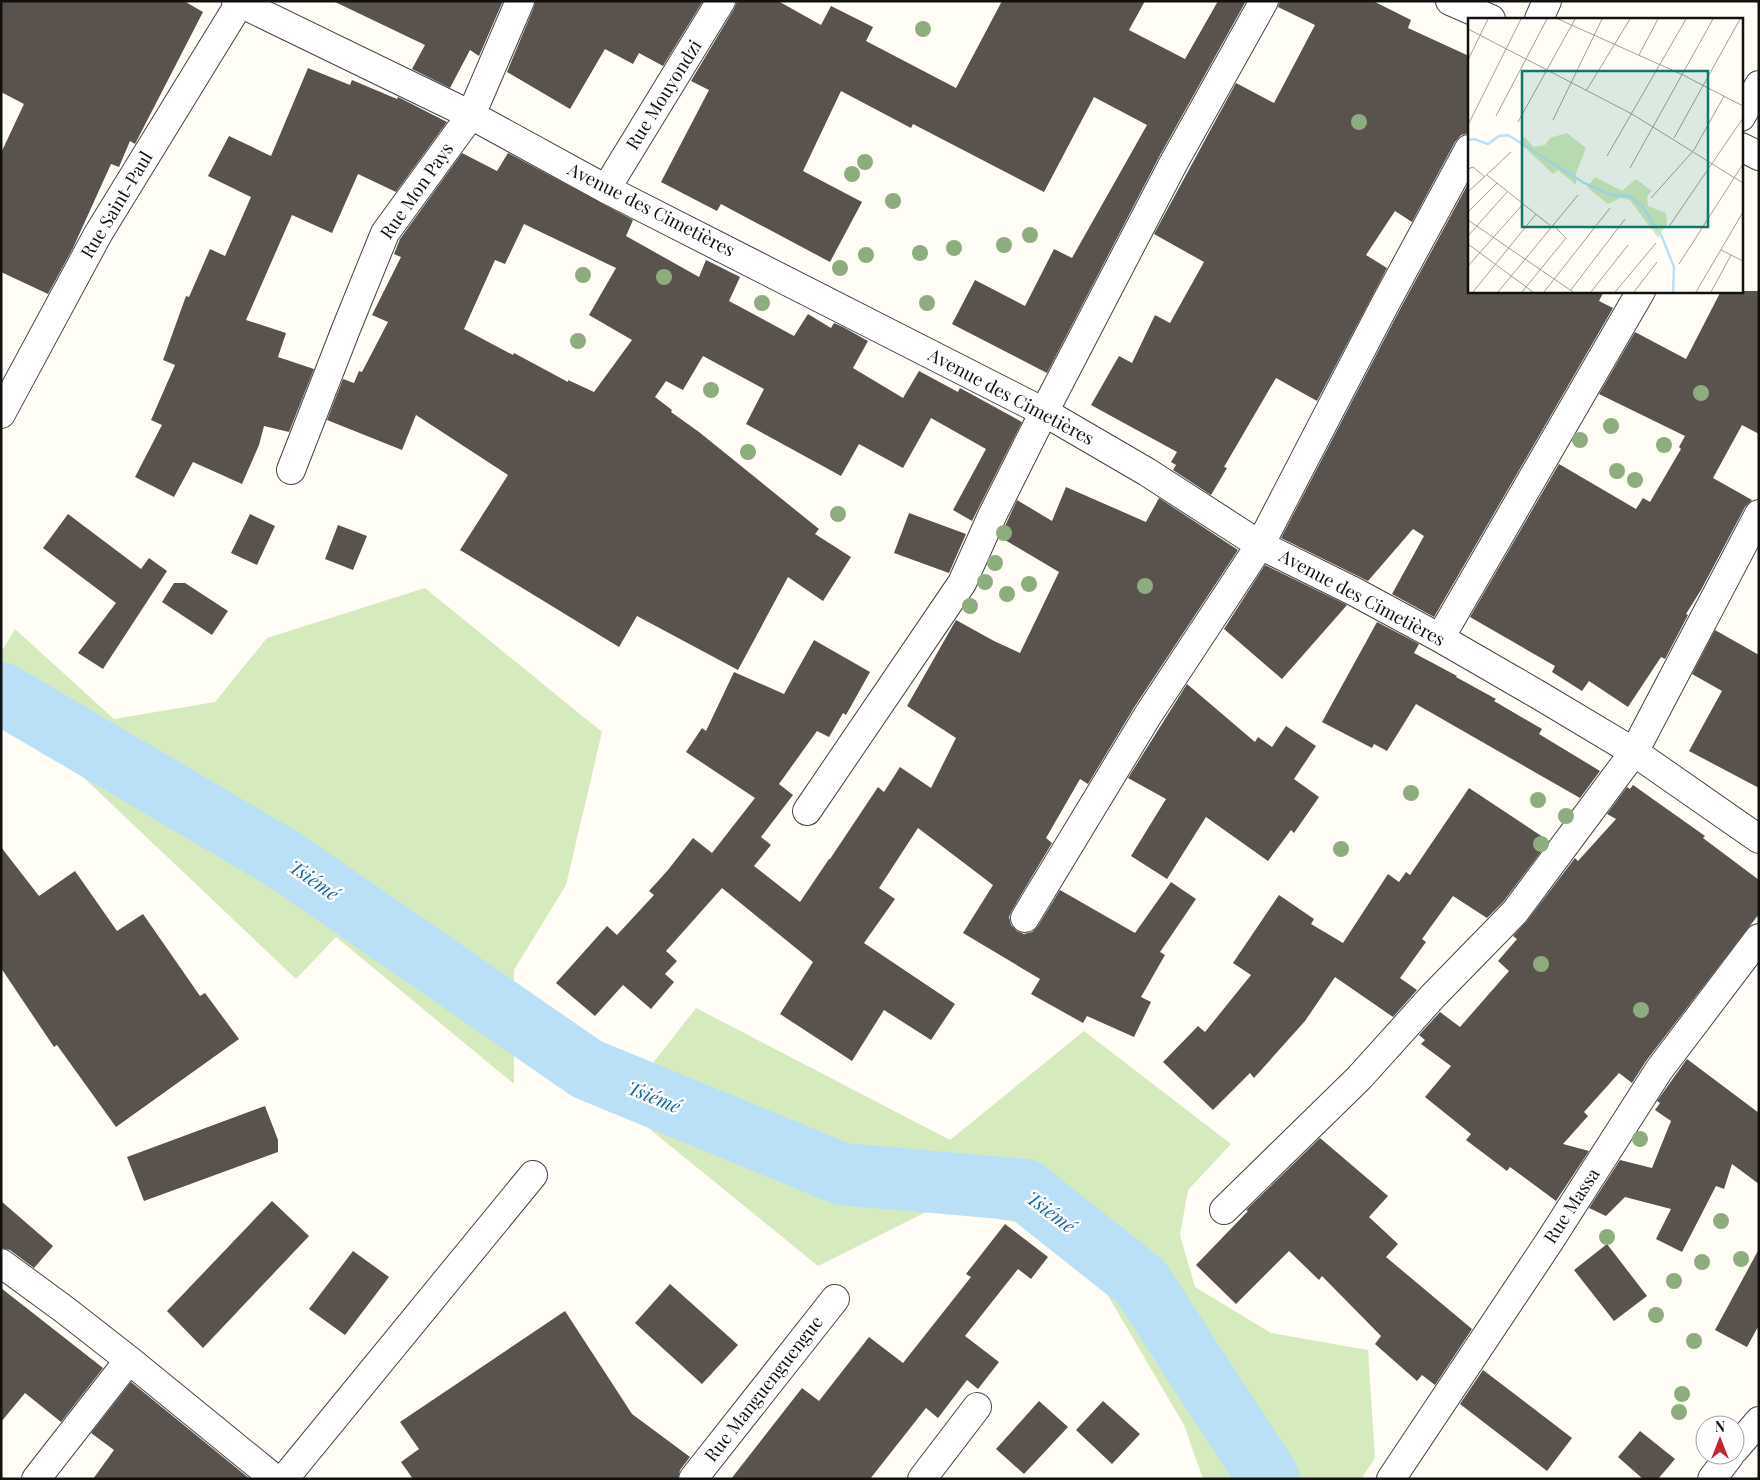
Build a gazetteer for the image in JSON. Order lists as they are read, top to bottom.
{
  "streets": {
    "street": [
      "Rue Mouyondzi",
      "Rue Mon Pays",
      "Rue Saint-Paul",
      "Avenue des Cimetières",
      "Rue Massa",
      "Rue Manguenguengue"
    ]
  },
  "crossings": [
    ["Rue Mouyondzi", "Avenue des Cimetières"],
    ["Rue Mon Pays", "Avenue des Cimetières"],
    ["Rue Saint-Paul", "Avenue des Cimetières"]
  ],
  "water": ["Tsiémé"],
  "north": "top"
}
